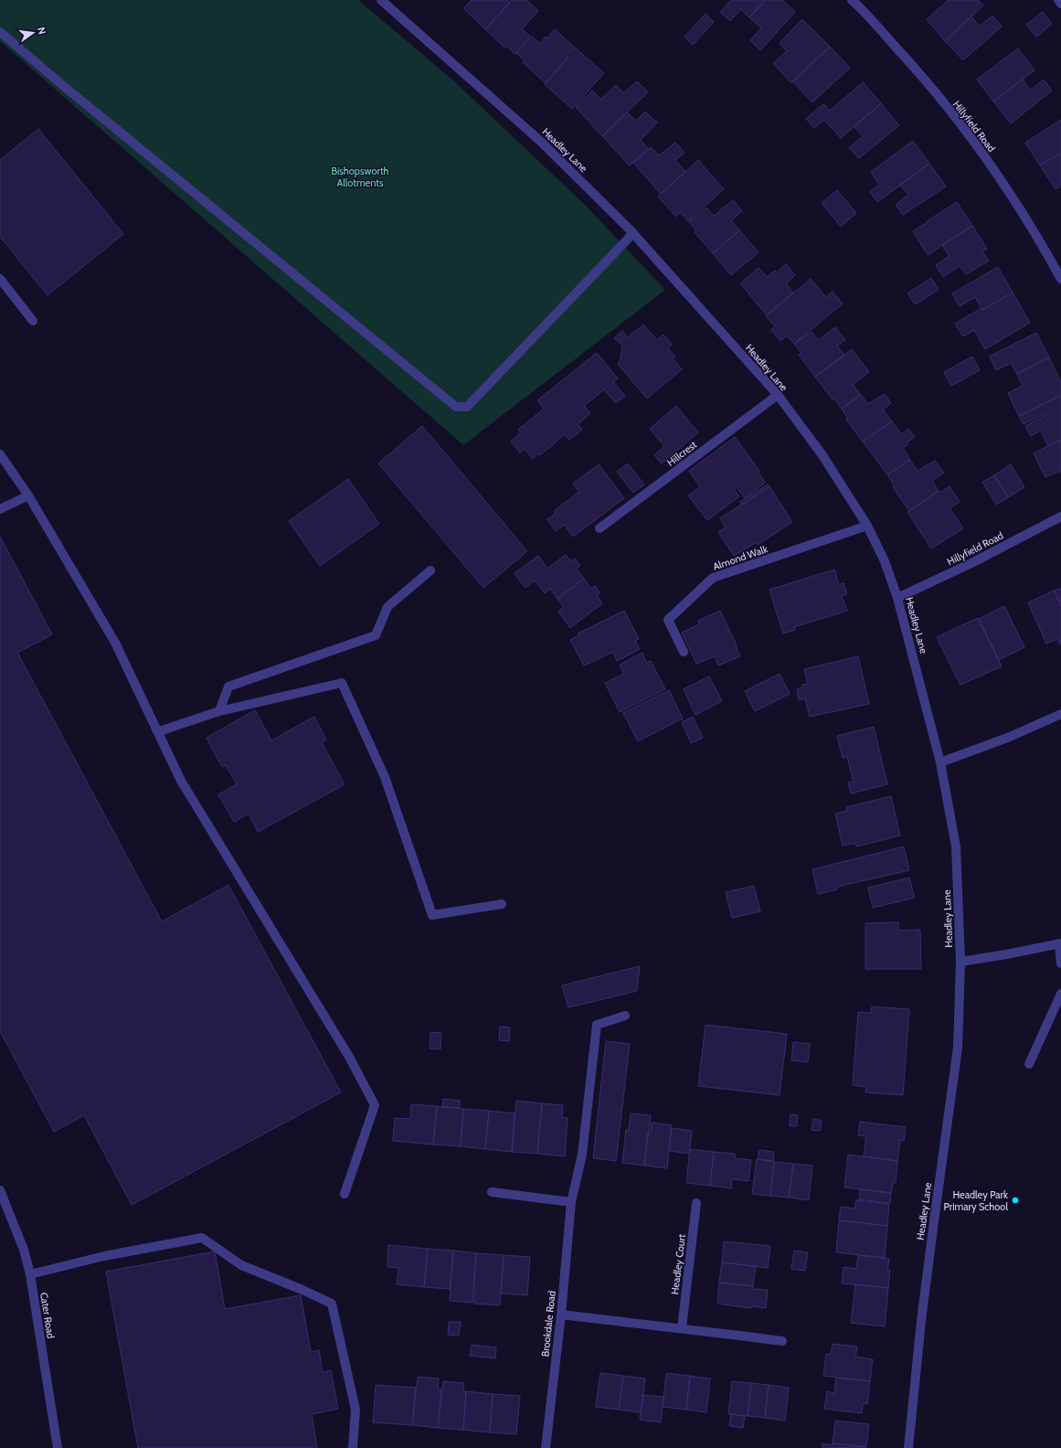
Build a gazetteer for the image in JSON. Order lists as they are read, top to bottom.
{
  "streets": {
    "street": [
      "Hillyfield Road",
      "Headley Lane",
      "Hillcrest",
      "Almond Walk",
      "Headley Court",
      "Cater Road",
      "Brookdale Road"
    ]
  },
  "crossings": [
    ["Hillyfield Road", "Headley Lane"],
    ["Headley Lane", "Hillcrest"],
    ["Headley Lane", "Almond Walk"]
  ],
  "parks": ["Bishopsworth Allotments"],
  "places": ["Headley Park Primary School"],
  "north": "right"
}
